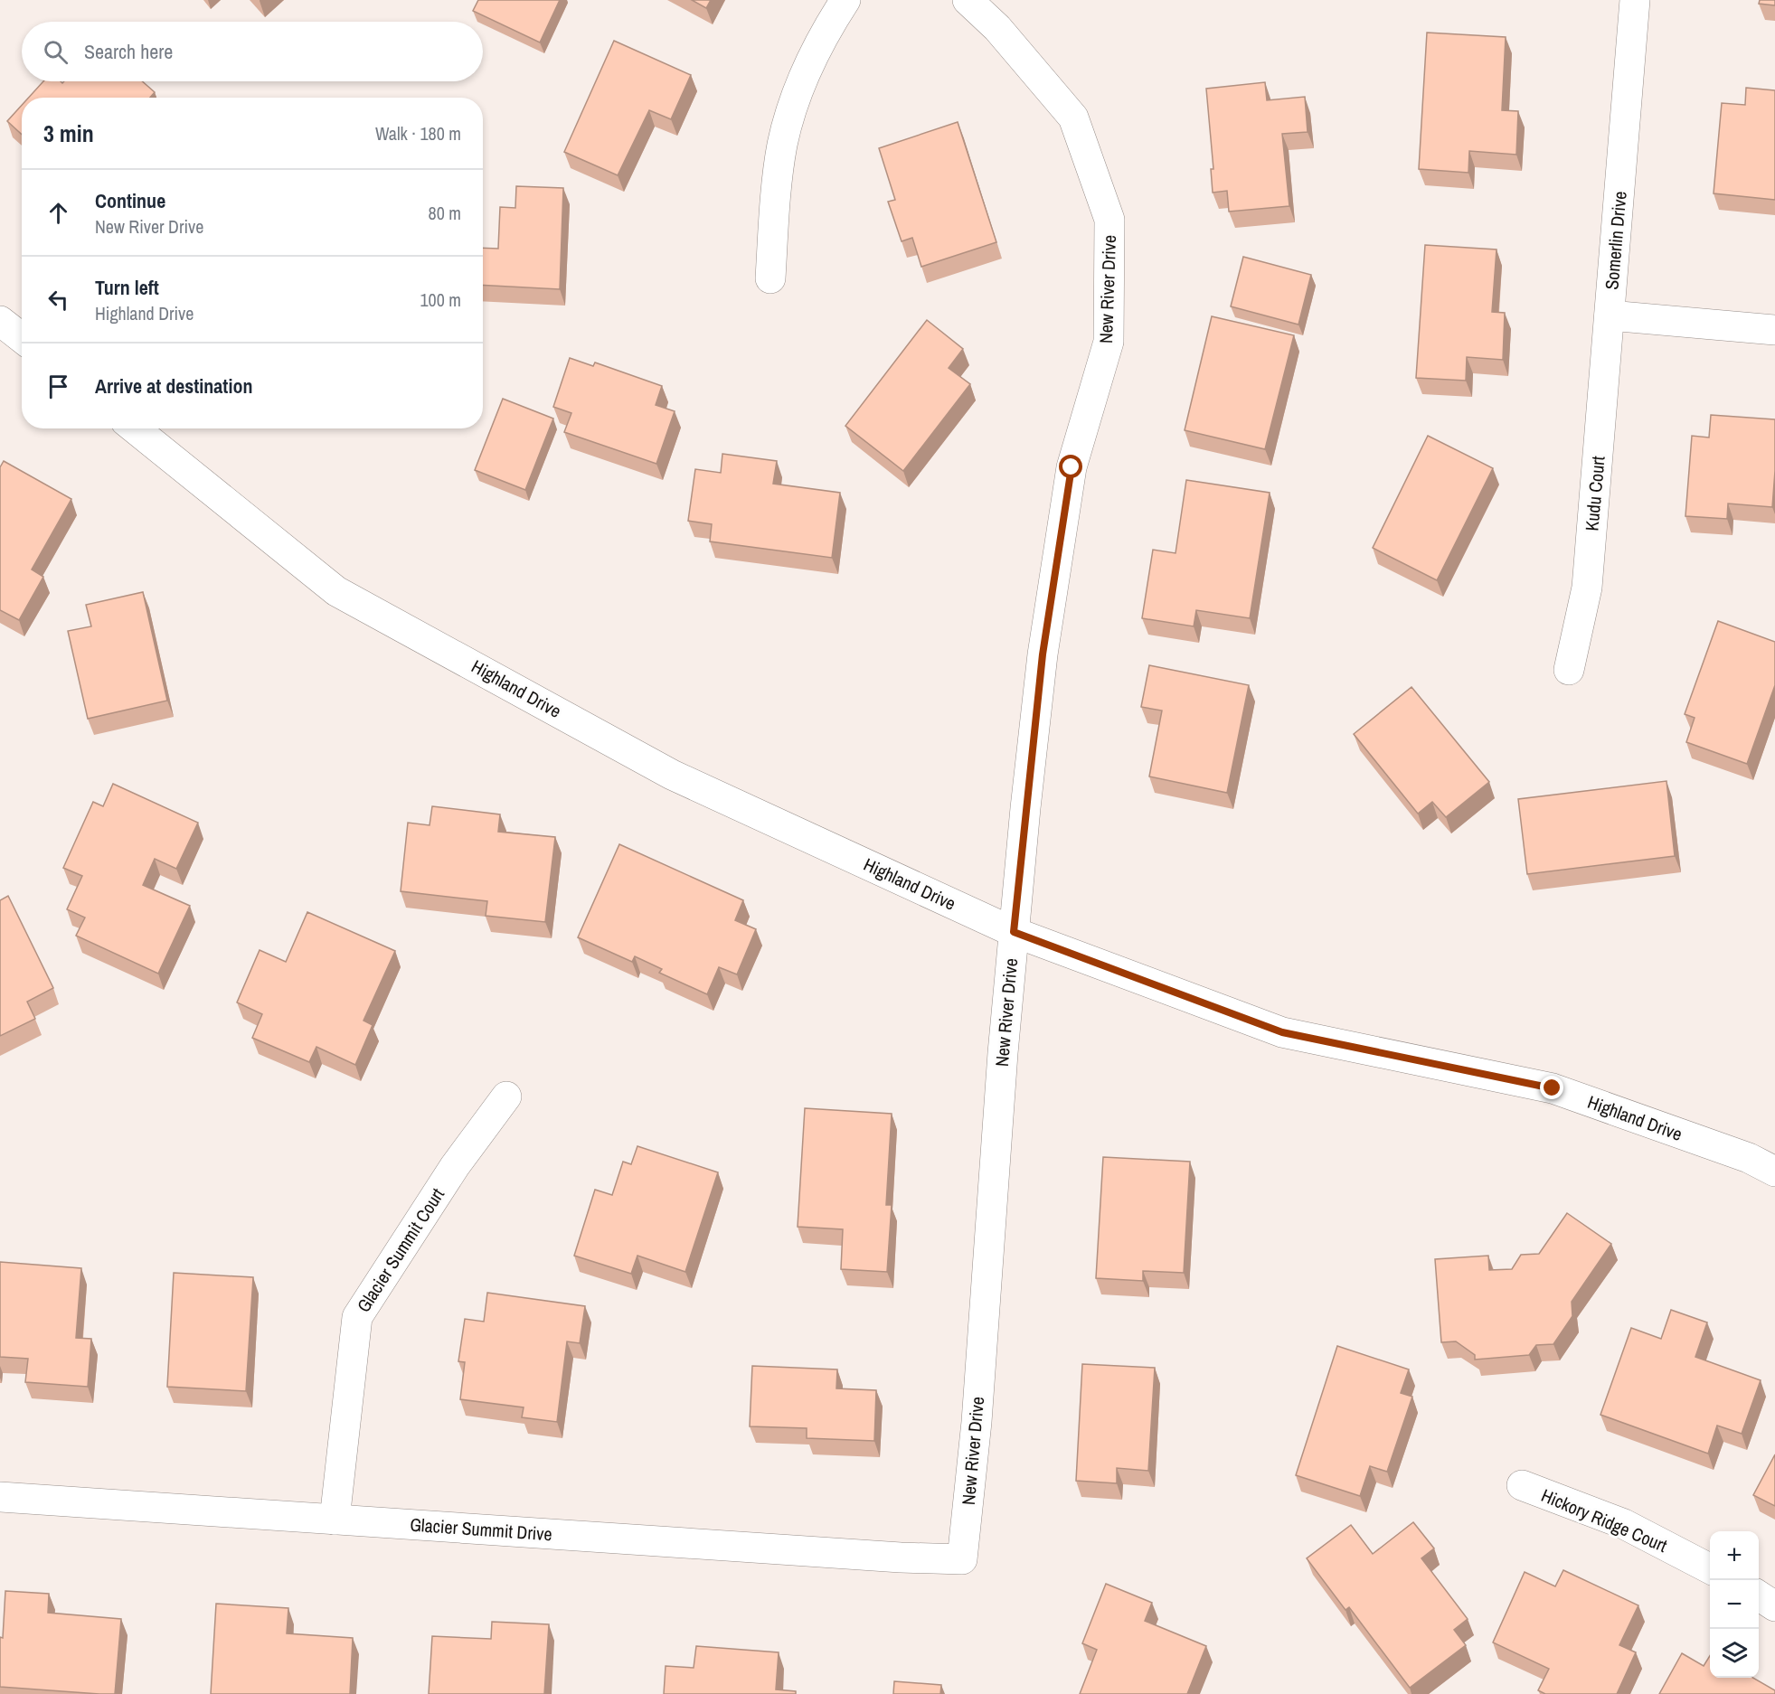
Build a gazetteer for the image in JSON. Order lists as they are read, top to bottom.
{
  "streets": {
    "street": [
      "Somerlin Drive",
      "New River Drive",
      "Kudu Court",
      "Highland Drive",
      "Glacier Summit Court",
      "Hickory Ridge Court",
      "Glacier Summit Drive"
    ]
  },
  "crossings": [
    ["Somerlin Drive", "Kudu Court"],
    ["New River Drive", "Highland Drive"],
    ["New River Drive", "Glacier Summit Drive"],
    ["Glacier Summit Court", "Glacier Summit Drive"]
  ],
  "page": {
    "search": "Search here",
    "heading": ["3 min", "Walk · 180 m"],
    "list": [
      ["Continue", "New River Drive", "80 m"],
      ["Turn left", "Highland Drive", "100 m"],
      "Arrive at destination"
    ],
    "map_buttons": ["+", "−"]
  }
}
